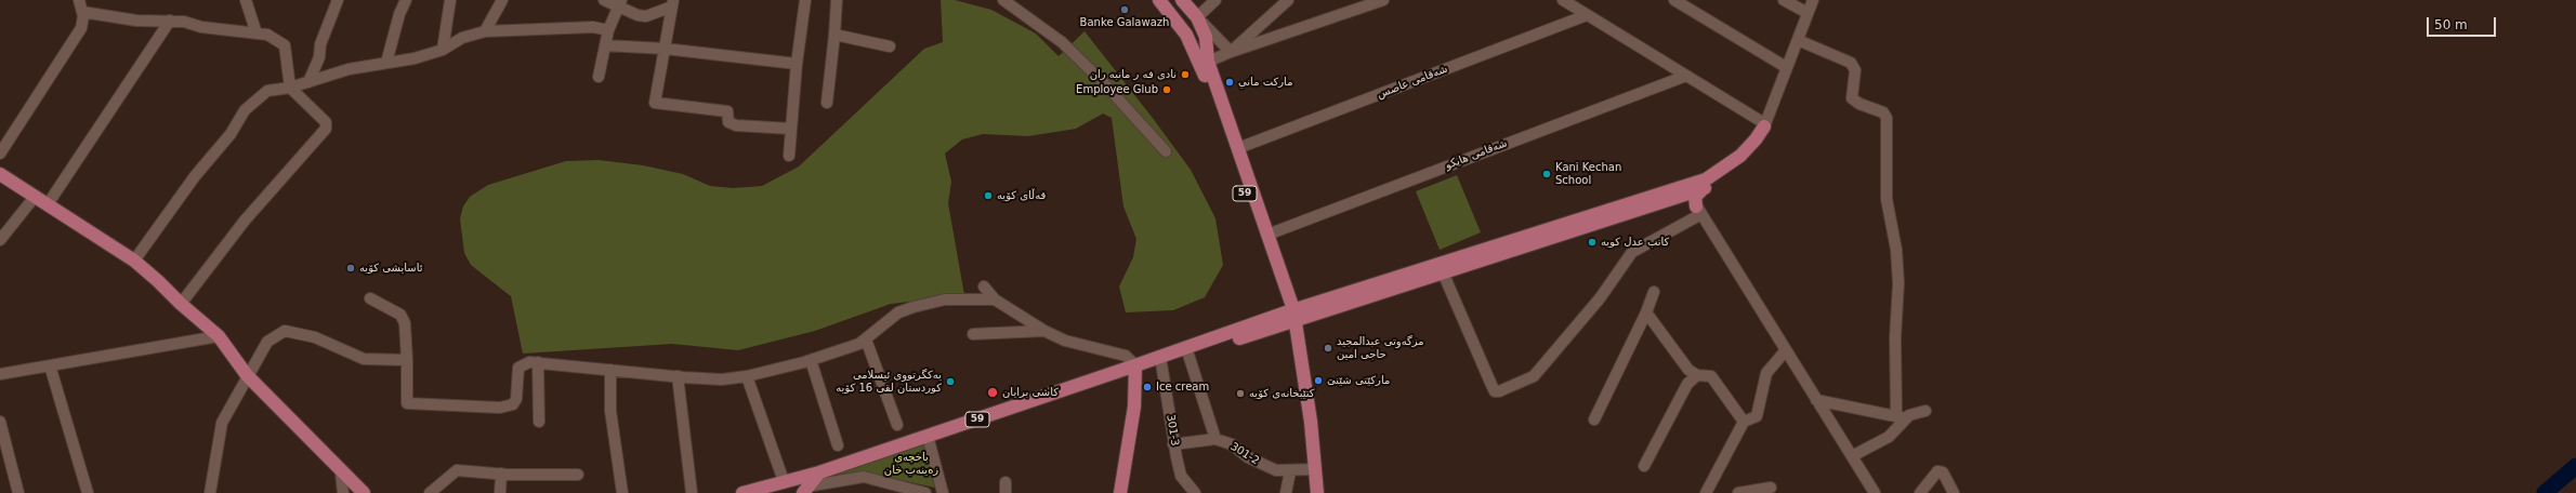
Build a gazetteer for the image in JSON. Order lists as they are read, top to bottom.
{
  "streets": {
    "main road": ["59"],
    "street": [
      "شه‌قامی عاصس",
      "شه‌قامی هایكو",
      "301-3",
      "301-2"
    ]
  },
  "crossings": [
    ["شه‌قامی عاصس", "59"],
    ["شه‌قامی هایكو", "59"],
    ["59", "301-3"],
    ["301-3", "301-2"]
  ],
  "parks": ["باخچه‌ی زه‌ینه‌ب خان"],
  "places": [
    "Banke Galawazh",
    "نادی فه ر مانبه ران",
    "مارکت ماني",
    "Employee Glub",
    "Kani Kechan School",
    "قەڵای کۆیە",
    "كاتب عدل كويه",
    "ئاسایشی کۆیە",
    "مزگه‌وتی عبدالمجید حاجی امین",
    "ماركێتى شێنێ",
    "يه‌كگرتووی ئیسلامی كوردستان لقی 16 كۆیه‌",
    "Ice cream",
    "كاشی برایان",
    "كتێبخانه‌ی كۆیه‌"
  ],
  "scale_bar": "50 m"
}
